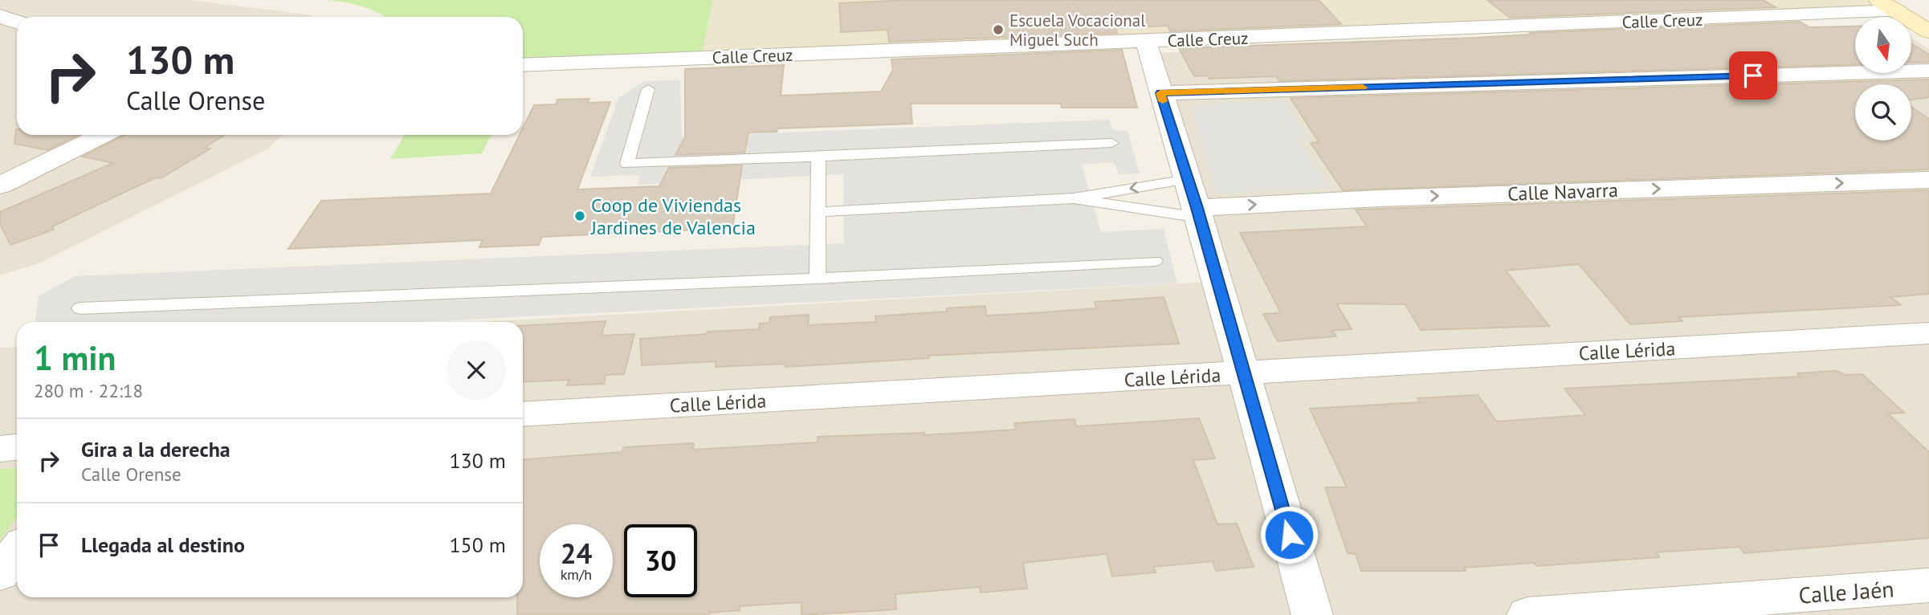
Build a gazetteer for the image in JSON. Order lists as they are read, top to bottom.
{
  "streets": {
    "street": [
      "Calle Creuz",
      "Calle Navarra",
      "Calle Lérida",
      "Calle Jaén"
    ]
  },
  "places": ["Escuela Vocacional Miguel Such", "Coop de Viviendas Jardines de Valencia"],
  "north": "bottom",
  "page": {
    "turn": ["130 m", "Calle Orense"],
    "heading": ["1 min", "280 m · 22:18"],
    "list": [
      {
        "name": "Gira a la derecha",
        "note": "Calle Orense",
        "value": "130 m"
      },
      {
        "name": "Llegada al destino",
        "value": "150 m"
      }
    ],
    "speed": "24 km/h",
    "limit": "30"
  }
}
